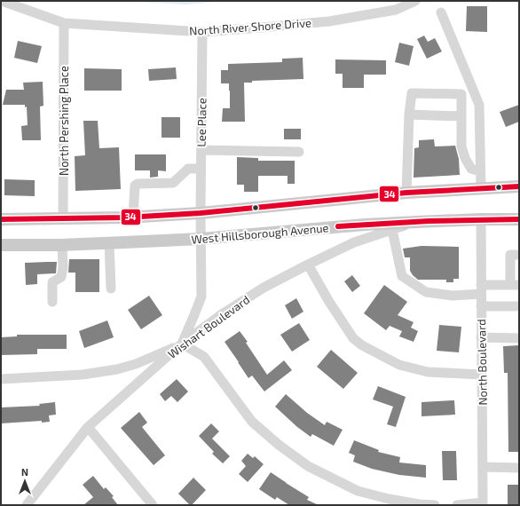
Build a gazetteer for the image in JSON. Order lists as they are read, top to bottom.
{
  "streets": {
    "main road": ["West Hillsborough Avenue"],
    "street": [
      "North River Shore Drive",
      "North Pershing Place",
      "Lee Place",
      "Wishart Boulevard",
      "North Boulevard"
    ]
  },
  "crossings": [
    ["North River Shore Drive", "North Pershing Place"],
    ["North River Shore Drive", "Lee Place"],
    ["Lee Place", "West Hillsborough Avenue"],
    ["Lee Place", "Wishart Boulevard"],
    ["West Hillsborough Avenue", "Wishart Boulevard"],
    ["West Hillsborough Avenue", "North Boulevard"]
  ],
  "lines": ["transit line 34"],
  "north": "top"
}
